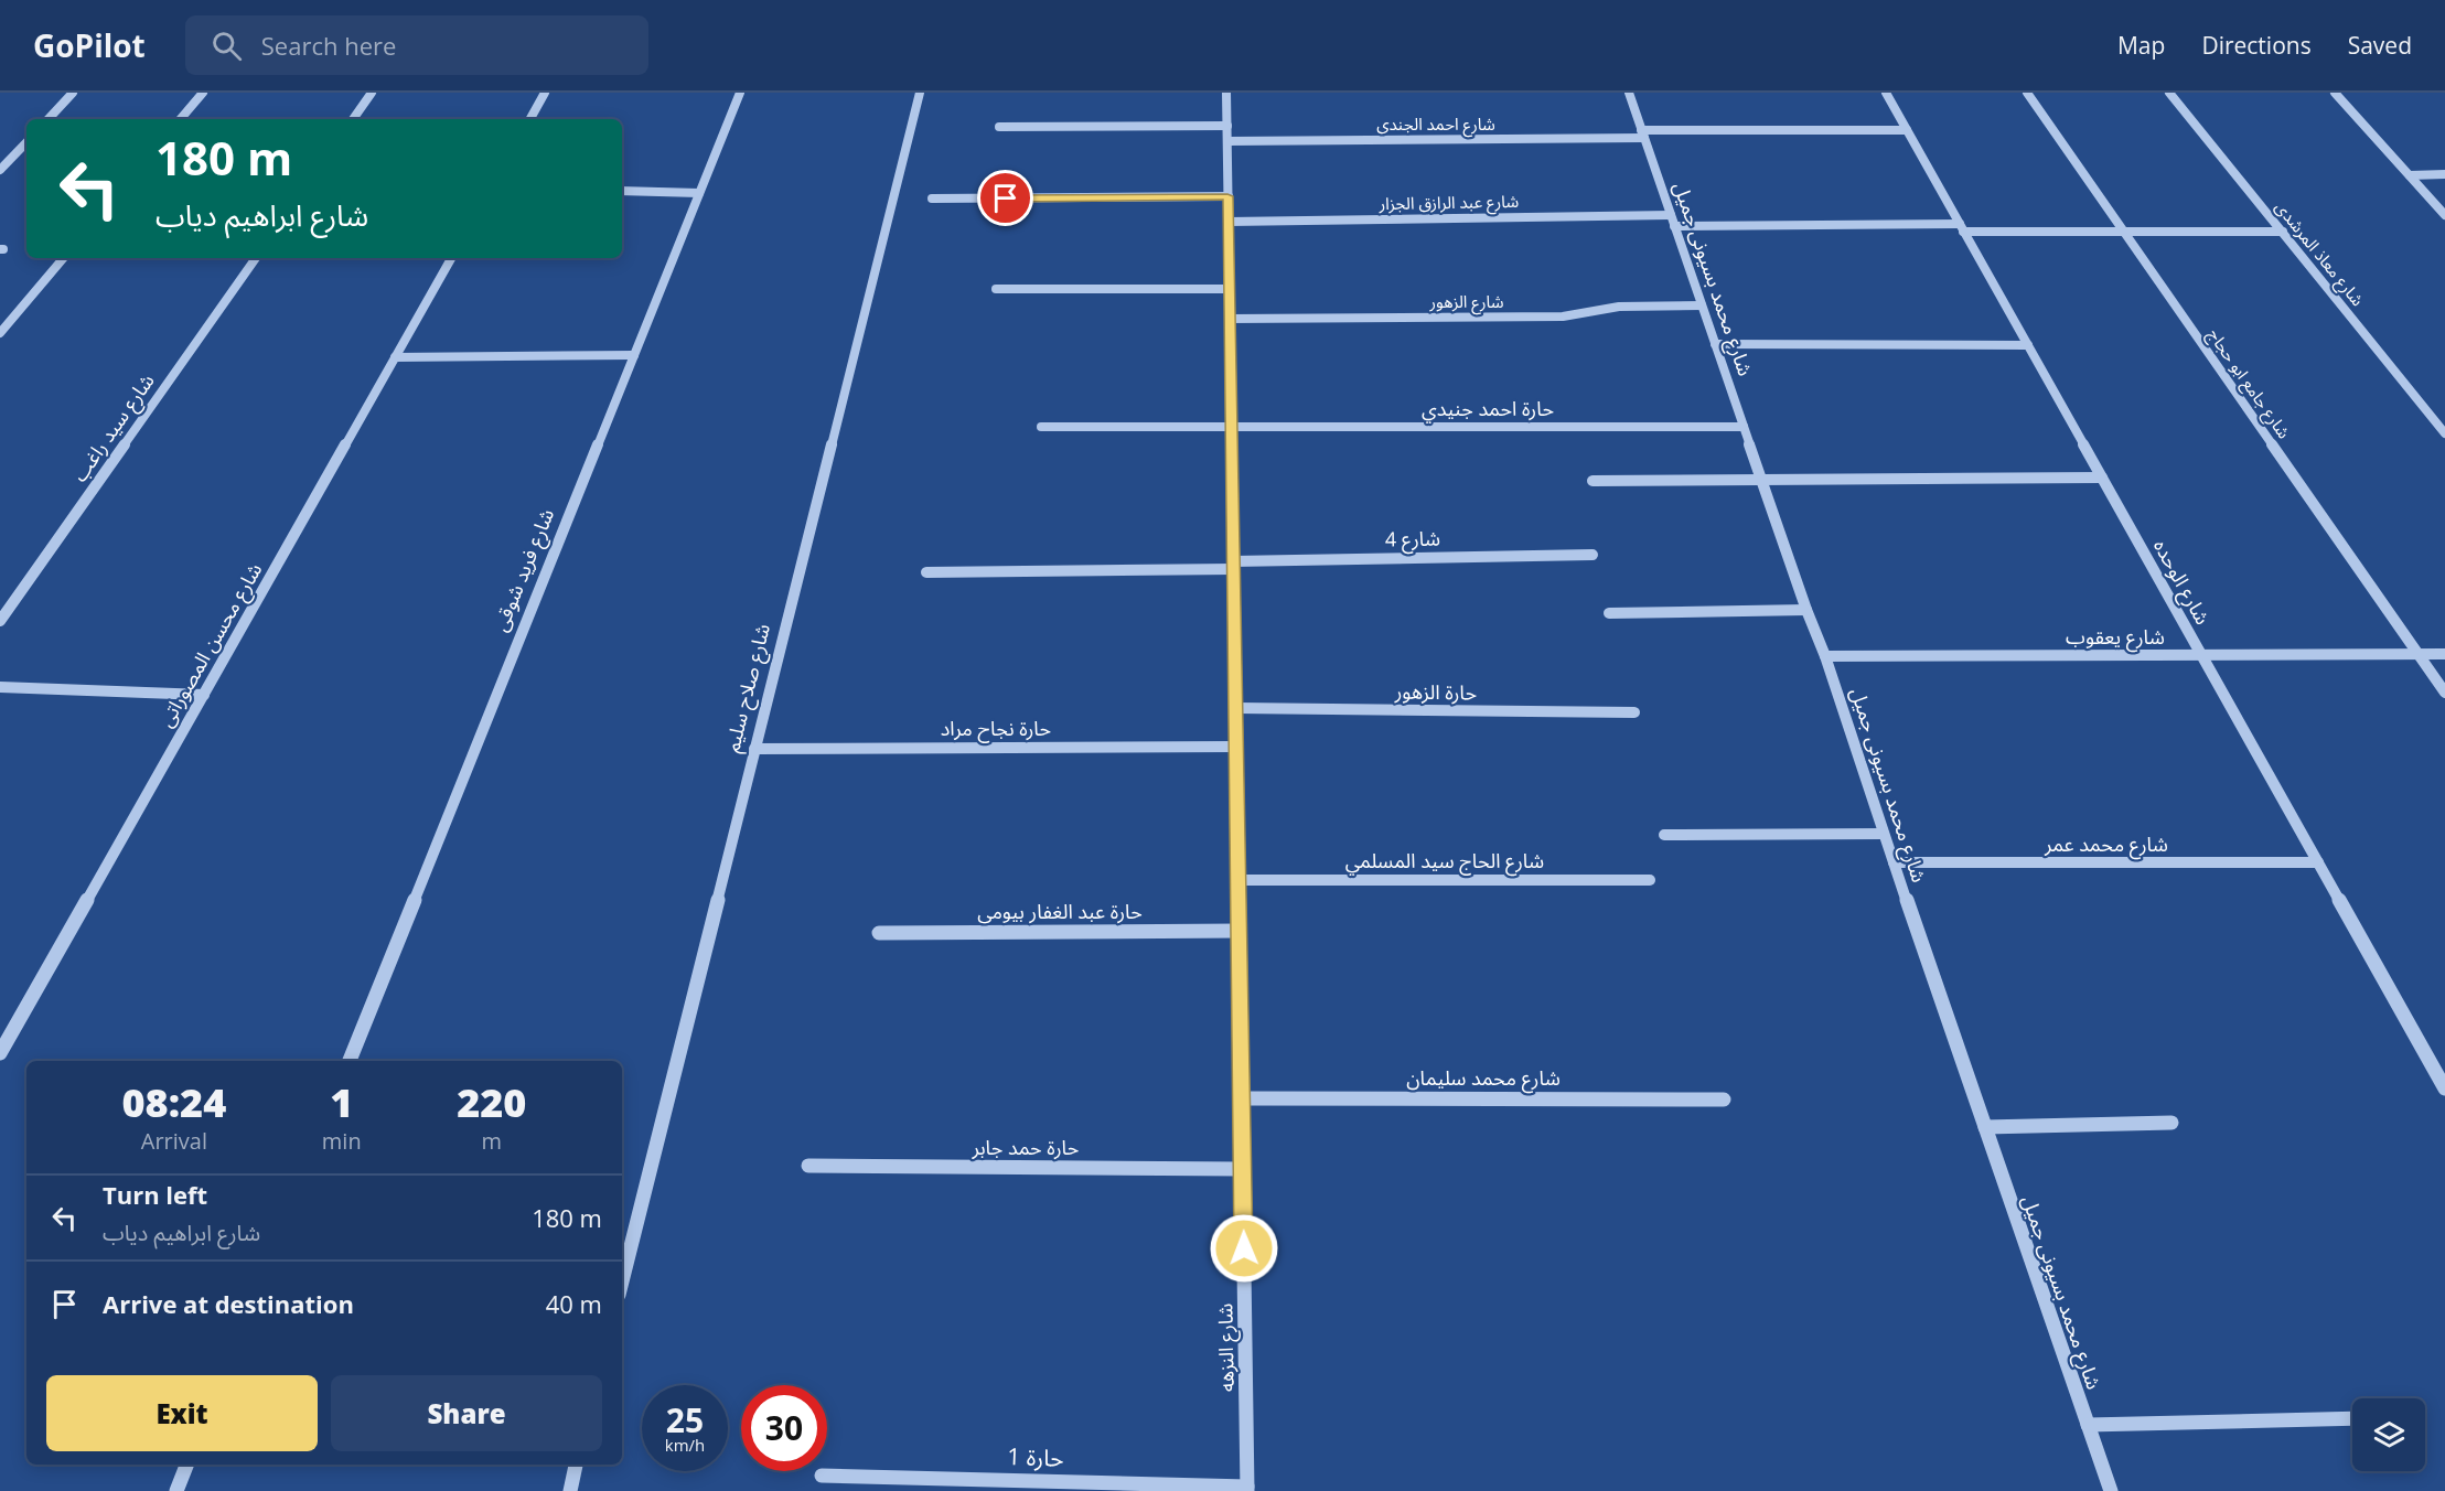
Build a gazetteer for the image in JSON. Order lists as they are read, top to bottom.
{
  "streets": {
    "street": [
      "شارع احمد الجندى",
      "شارع عبد الرازق الجزار",
      "شارع معاذ المرشدى",
      "شارع محمد بسيونى جميل",
      "شارع الزهور",
      "شارع جامع ابو حجاج",
      "حارة احمد جنيدي",
      "شارع سيد راغب",
      "شارع 4",
      "شارع فريد شوقى",
      "شارع الوحده",
      "شارع يعقوب",
      "شارع محسن المصوراتى",
      "شارع صلاح سليم",
      "حارة الزهور",
      "حارة نجاح مراد",
      "شارع محمد عمر",
      "شارع الحاج سيد المسلمي",
      "حارة عبد الغفار بيومى",
      "شارع محمد سليمان",
      "حارة حمد جابر",
      "شارع النزهه",
      "حارة 1"
    ]
  },
  "crossings": [
    ["شارع احمد الجندى", "شارع محمد بسيونى جميل"],
    ["شارع احمد الجندى", "شارع الوحده"],
    ["شارع احمد الجندى", "شارع النزهه"],
    ["شارع عبد الرازق الجزار", "شارع معاذ المرشدى"],
    ["شارع عبد الرازق الجزار", "شارع محمد بسيونى جميل"],
    ["شارع عبد الرازق الجزار", "شارع جامع ابو حجاج"],
    ["شارع عبد الرازق الجزار", "شارع الوحده"],
    ["شارع عبد الرازق الجزار", "شارع النزهه"],
    ["شارع محمد بسيونى جميل", "شارع الزهور"],
    ["شارع محمد بسيونى جميل", "حارة احمد جنيدي"],
    ["شارع محمد بسيونى جميل", "شارع يعقوب"],
    ["شارع محمد بسيونى جميل", "شارع محمد عمر"],
    ["شارع الزهور", "شارع النزهه"],
    ["شارع جامع ابو حجاج", "شارع يعقوب"],
    ["حارة احمد جنيدي", "شارع النزهه"],
    ["شارع 4", "شارع النزهه"],
    ["شارع الوحده", "شارع يعقوب"],
    ["شارع الوحده", "شارع محمد عمر"],
    ["شارع صلاح سليم", "حارة نجاح مراد"],
    ["حارة الزهور", "شارع النزهه"],
    ["حارة نجاح مراد", "شارع النزهه"],
    ["شارع الحاج سيد المسلمي", "شارع النزهه"],
    ["حارة عبد الغفار بيومى", "شارع النزهه"],
    ["شارع محمد سليمان", "شارع النزهه"],
    ["حارة حمد جابر", "شارع النزهه"],
    ["شارع النزهه", "حارة 1"]
  ],
  "page": {
    "header": "GoPilot",
    "search": "Search here",
    "nav": ["Map", "Directions", "Saved"],
    "turn": ["180 m", "شارع ابراهيم دياب"],
    "eta": [
      "08:24",
      "Arrival",
      "1",
      "min",
      "220",
      "m"
    ],
    "list": [
      {
        "name": "Turn left",
        "note": "شارع ابراهيم دياب",
        "value": "180 m"
      },
      {
        "name": "Arrive at destination",
        "value": "40 m"
      }
    ],
    "buttons": ["Exit", "Share"],
    "speed": "25 km/h",
    "limit": "30"
  }
}
